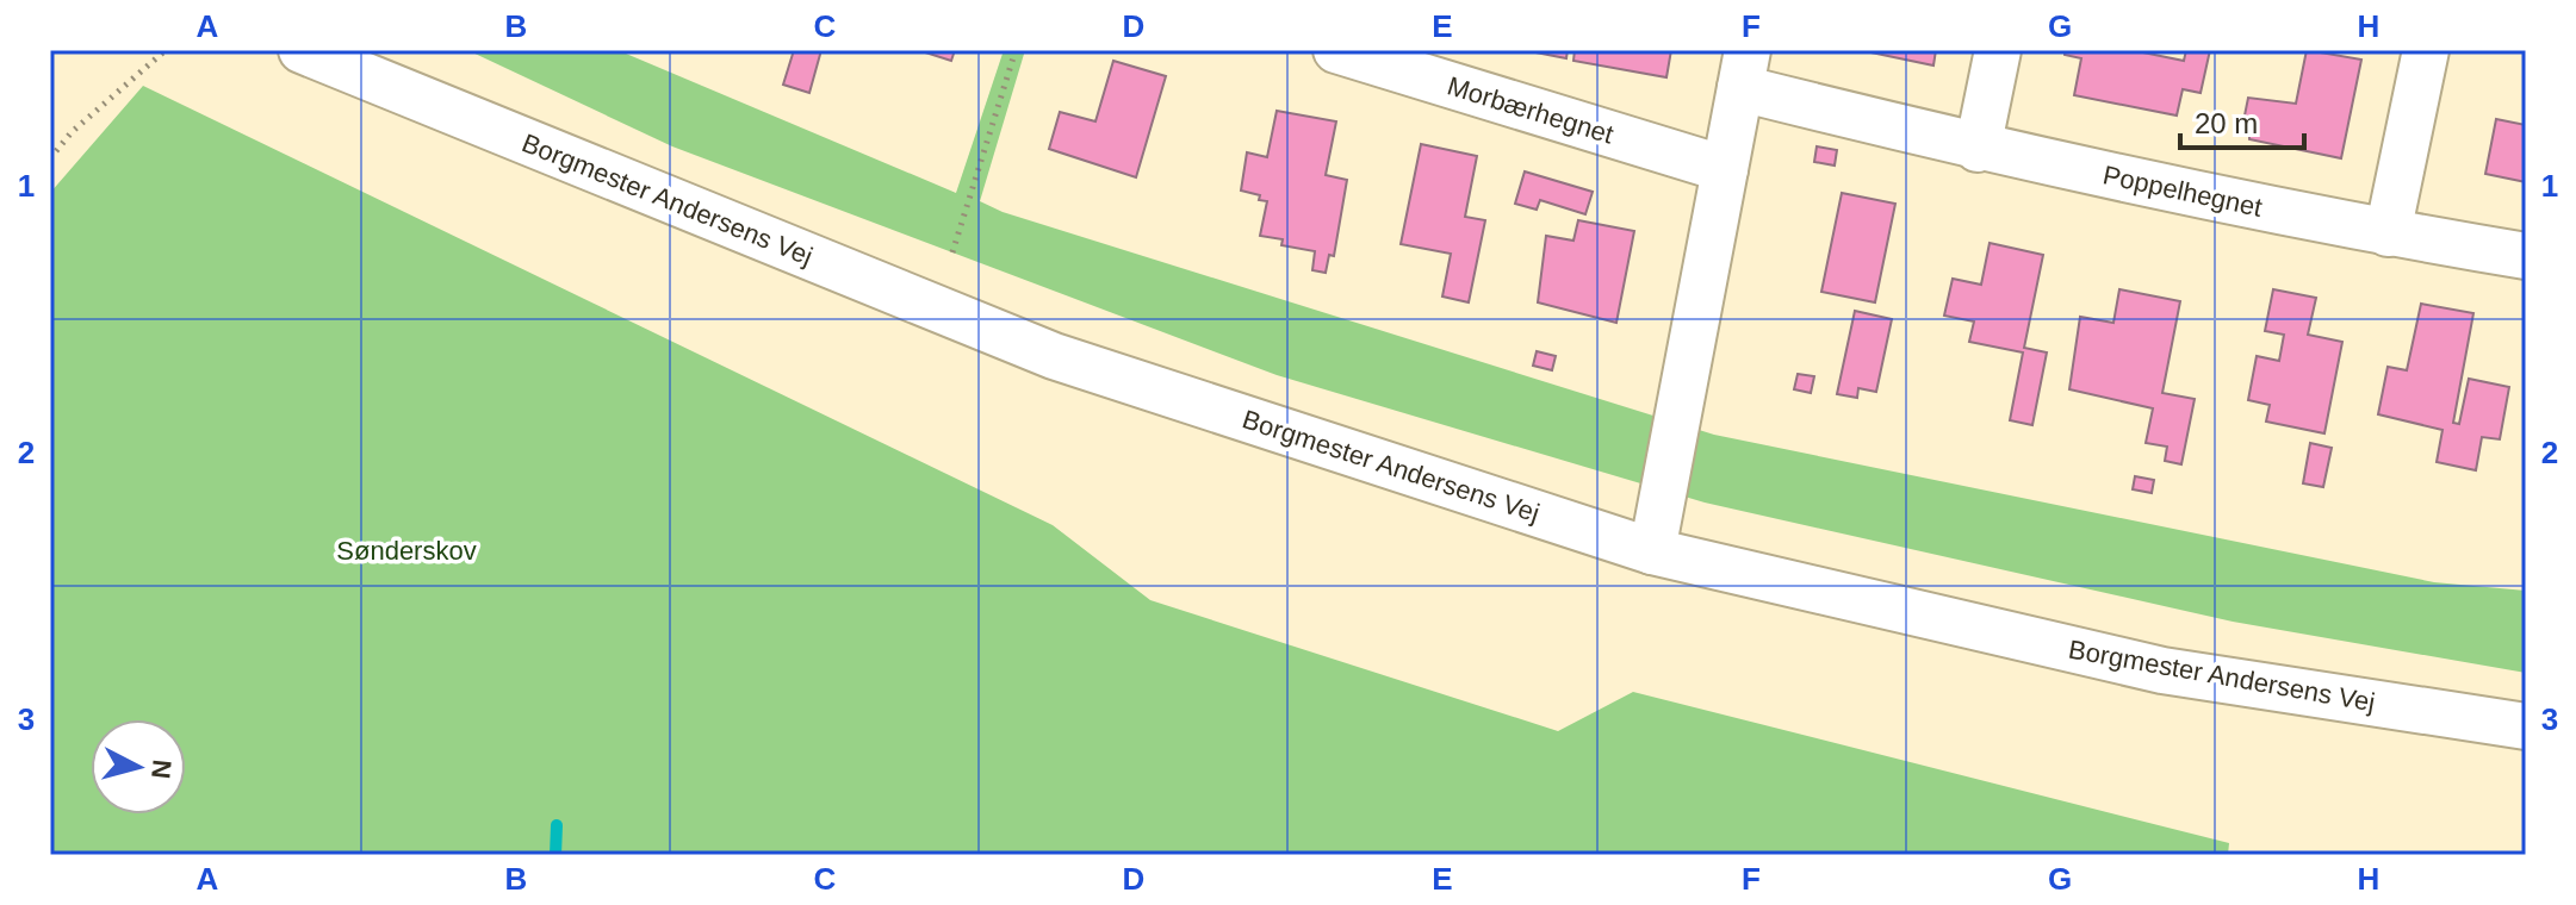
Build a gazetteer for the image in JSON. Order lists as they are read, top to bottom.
{
  "streets": {
    "street": ["Morbærhegnet", "Poppelhegnet", "Borgmester Andersens Vej"]
  },
  "parks": ["Sønderskov"],
  "scale_bar": "20 m",
  "north": "right",
  "grid": {
    "columns": [
      "A",
      "B",
      "C",
      "D",
      "E",
      "F",
      "G",
      "H"
    ],
    "rows": ["1", "2", "3"]
  }
}
